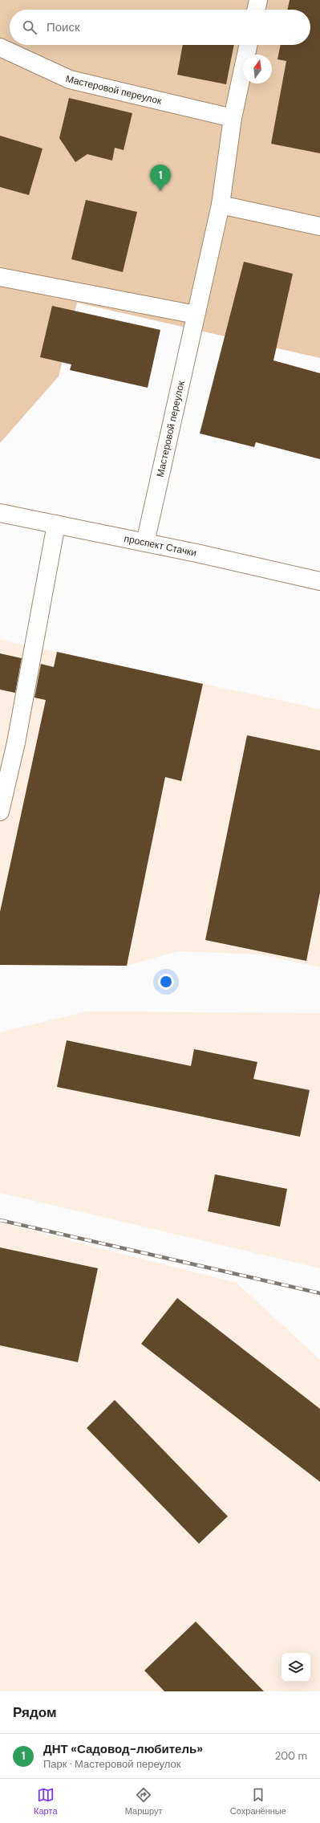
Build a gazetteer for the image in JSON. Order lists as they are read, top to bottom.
{
  "streets": {
    "street": ["Мастеровой переулок", "проспект Стачки"]
  },
  "crossings": [
    ["Мастеровой переулок", "проспект Стачки"]
  ],
  "north": "top",
  "page": {
    "search": "Поиск",
    "pins": "1",
    "heading": "Рядом",
    "list": [
      {
        "mark": "1",
        "name": "ДНТ «Садовод-любитель»",
        "note": "Парк · Мастеровой переулок",
        "value": "200 m"
      }
    ],
    "nav": ["Карта", "Маршрут", "Сохранённые"]
  }
}
